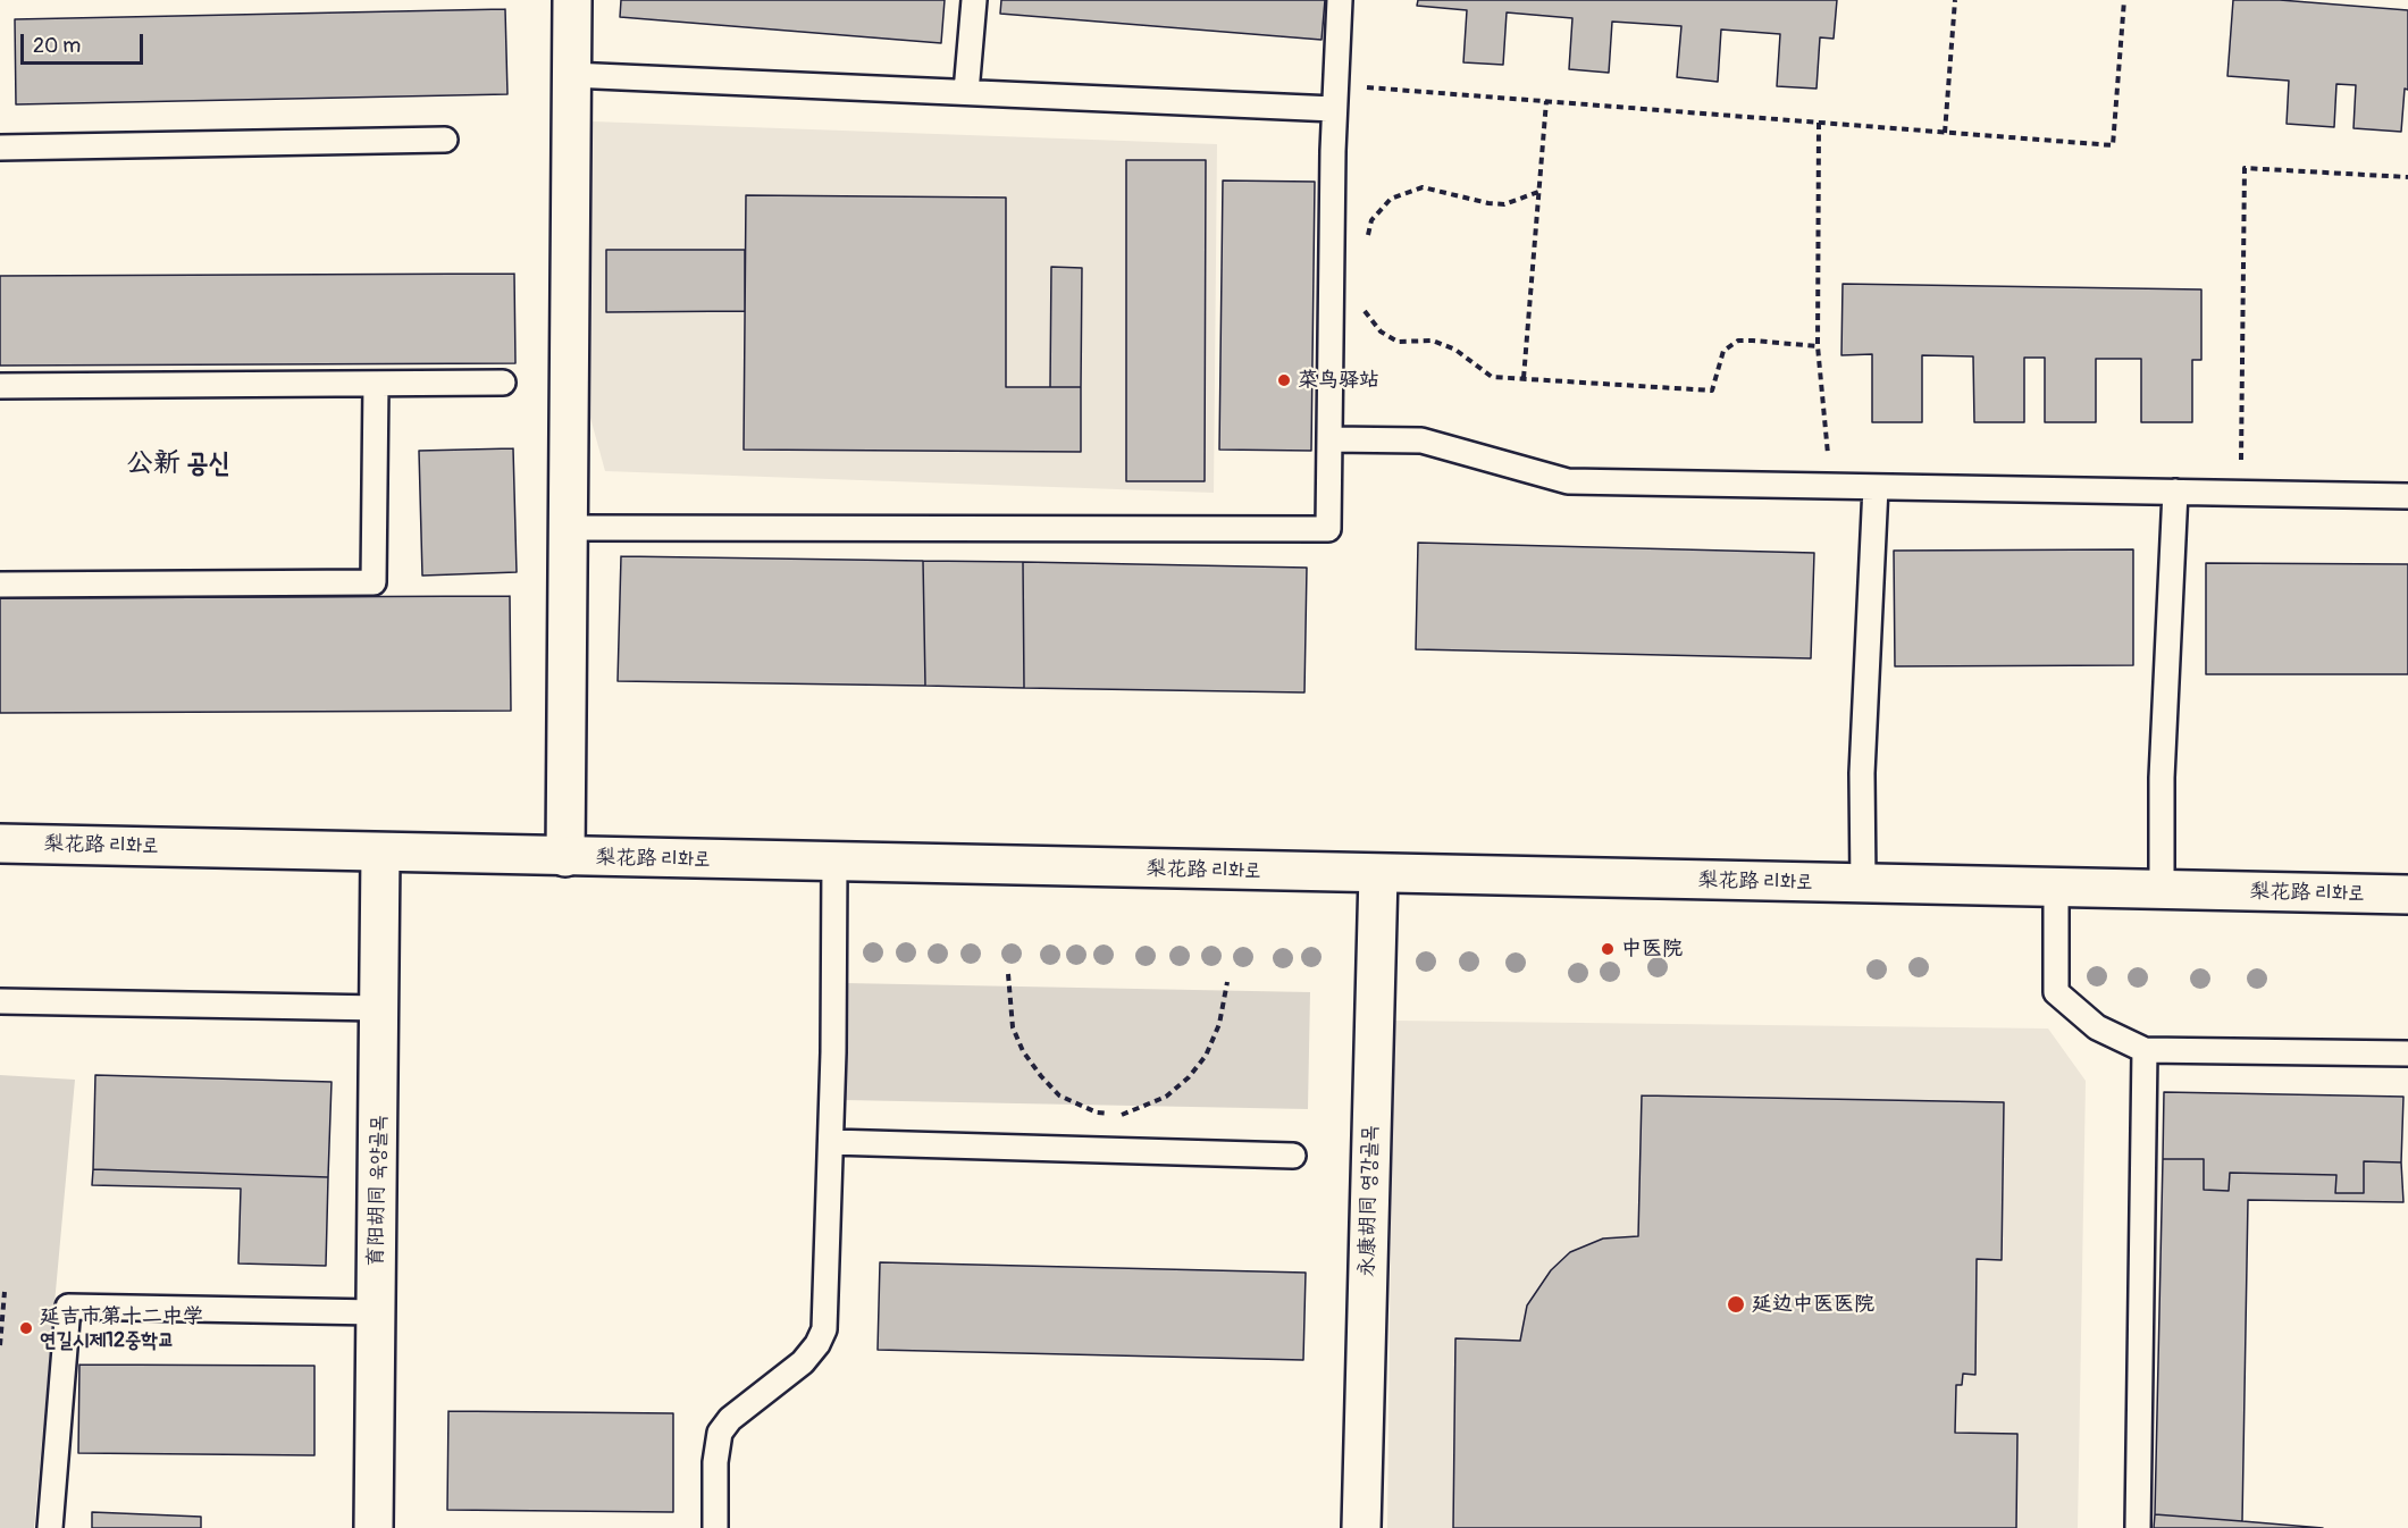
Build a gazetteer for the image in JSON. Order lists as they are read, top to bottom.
{
  "streets": {
    "street": ["梨花路 리화로", "育阳胡同 육양골목", "永康胡同 영강골목"]
  },
  "crossings": [
    ["梨花路 리화로", "育阳胡同 육양골목"],
    ["梨花路 리화로", "永康胡同 영강골목"]
  ],
  "districts": ["公新 공신"],
  "places": [
    "菜鸟驿站",
    "中医院",
    "延边中医医院",
    "延吉市第十二中学 연길시제12중학교"
  ],
  "scale_bar": "20 m"
}
